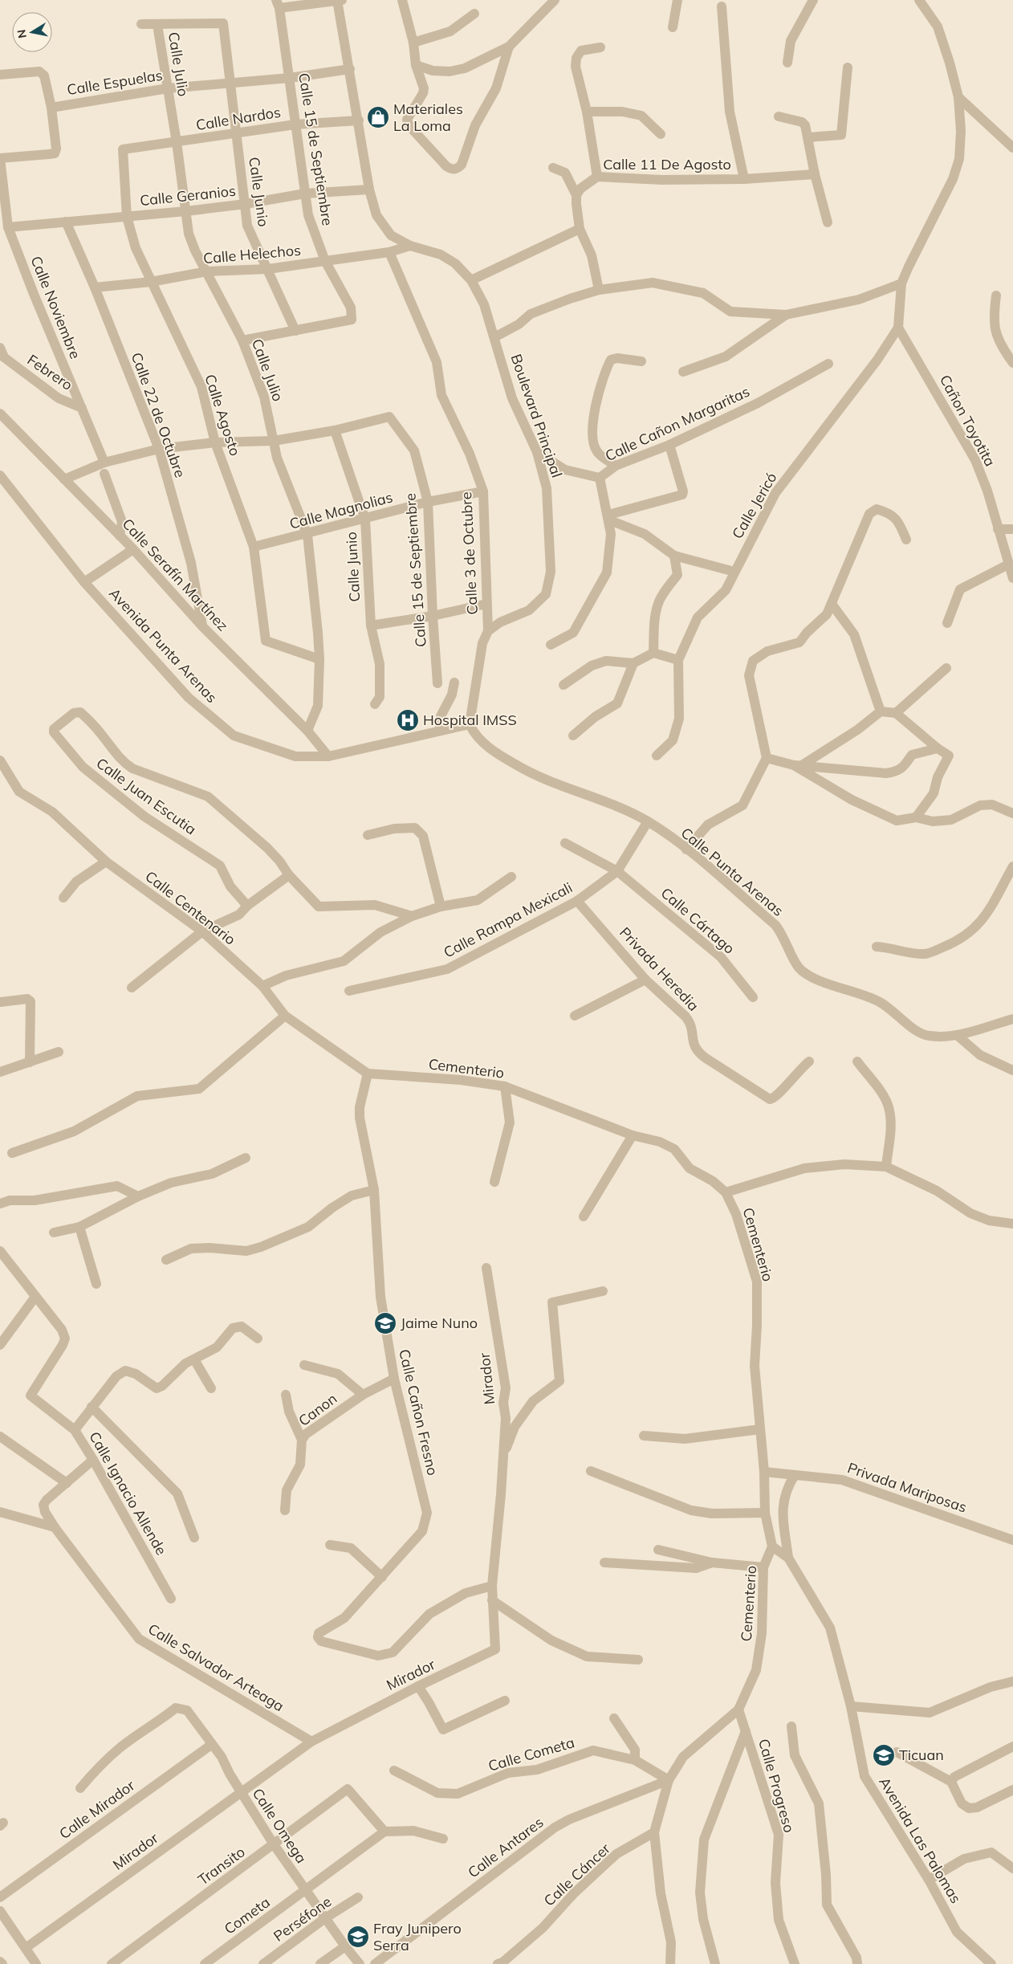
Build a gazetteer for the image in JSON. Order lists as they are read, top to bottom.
{
  "streets": {
    "street": [
      "Calle Julio",
      "Calle Espuelas",
      "Calle Nardos",
      "Calle 15 de Septiembre",
      "Calle 11 De Agosto",
      "Calle Junio",
      "Calle Geranios",
      "Calle Helechos",
      "Calle Noviembre",
      "Febrero",
      "Calle 22 de Octubre",
      "Calle Agosto",
      "Boulevard Principal",
      "Cañon Toyotita",
      "Calle Cañon Margaritas",
      "Calle Jericó",
      "Calle Magnolias",
      "Calle 3 de Octubre",
      "Calle Serafín Martínez",
      "Avenida Punta Arenas",
      "Calle Juan Escutia",
      "Calle Punta Arenas",
      "Calle Centenario",
      "Calle Rampa Mexicali",
      "Calle Cártago",
      "Privada Heredia",
      "Cementerio",
      "Mirador",
      "Canon",
      "Calle Cañon Fresno",
      "Privada Mariposas",
      "Calle Ignacio Allende",
      "Calle Salvador Arteaga",
      "Calle Cometa",
      "Calle Progreso",
      "Calle Mirador",
      "Calle Omega",
      "Avenida Las Palomas",
      "Calle Antares",
      "Transito",
      "Calle Cáncer",
      "Cometa",
      "Perséfone"
    ]
  },
  "crossings": [
    ["Calle Julio", "Calle Espuelas"],
    ["Calle Julio", "Calle Nardos"],
    ["Calle Julio", "Calle Junio"],
    ["Calle Julio", "Calle Geranios"],
    ["Calle Julio", "Calle Helechos"],
    ["Calle Julio", "Calle Agosto"],
    ["Calle Julio", "Calle Magnolias"],
    ["Calle Julio", "Calle Serafín Martínez"],
    ["Calle Espuelas", "Calle 15 de Septiembre"],
    ["Calle Espuelas", "Calle Junio"],
    ["Calle Espuelas", "Boulevard Principal"],
    ["Calle Nardos", "Calle 15 de Septiembre"],
    ["Calle Nardos", "Calle Junio"],
    ["Calle Nardos", "Calle Agosto"],
    ["Calle Nardos", "Boulevard Principal"],
    ["Calle 15 de Septiembre", "Calle Junio"],
    ["Calle 15 de Septiembre", "Calle Geranios"],
    ["Calle 15 de Septiembre", "Calle Helechos"],
    ["Calle 15 de Septiembre", "Calle Magnolias"],
    ["Calle Junio", "Calle Geranios"],
    ["Calle Junio", "Calle Helechos"],
    ["Calle Junio", "Calle Magnolias"],
    ["Calle Geranios", "Calle Noviembre"],
    ["Calle Geranios", "Calle 22 de Octubre"],
    ["Calle Geranios", "Calle Agosto"],
    ["Calle Geranios", "Boulevard Principal"],
    ["Calle Helechos", "Calle 22 de Octubre"],
    ["Calle Helechos", "Calle Agosto"],
    ["Calle Helechos", "Boulevard Principal"],
    ["Calle Helechos", "Calle 3 de Octubre"],
    ["Calle Noviembre", "Febrero"],
    ["Calle 22 de Octubre", "Calle Serafín Martínez"],
    ["Calle Agosto", "Calle Magnolias"],
    ["Boulevard Principal", "Calle Cañon Margaritas"],
    ["Boulevard Principal", "Calle 3 de Octubre"],
    ["Cañon Toyotita", "Calle Jericó"],
    ["Calle Magnolias", "Calle 3 de Octubre"],
    ["Calle Serafín Martínez", "Avenida Punta Arenas"],
    ["Avenida Punta Arenas", "Calle Punta Arenas"],
    ["Calle Punta Arenas", "Calle Rampa Mexicali"],
    ["Calle Centenario", "Cementerio"],
    ["Calle Centenario", "Calle Cañon Fresno"],
    ["Calle Rampa Mexicali", "Calle Cártago"],
    ["Calle Rampa Mexicali", "Privada Heredia"],
    ["Cementerio", "Calle Cañon Fresno"],
    ["Cementerio", "Privada Mariposas"],
    ["Cementerio", "Calle Progreso"],
    ["Cementerio", "Avenida Las Palomas"],
    ["Mirador", "Calle Cañon Fresno"],
    ["Mirador", "Calle Salvador Arteaga"],
    ["Mirador", "Calle Omega"],
    ["Canon", "Calle Cañon Fresno"],
    ["Calle Ignacio Allende", "Calle Salvador Arteaga"],
    ["Calle Cometa", "Calle Antares"],
    ["Calle Mirador", "Calle Omega"],
    ["Calle Omega", "Transito"],
    ["Calle Omega", "Cometa"],
    ["Calle Omega", "Perséfone"],
    ["Transito", "Cometa"]
  ],
  "places": {
    "shop": ["Materiales La Loma"],
    "hospital": ["Hospital IMSS"],
    "school or university": ["Jaime Nuno", "Ticuan", "Fray Junipero Serra"]
  },
  "north": "left"
}
